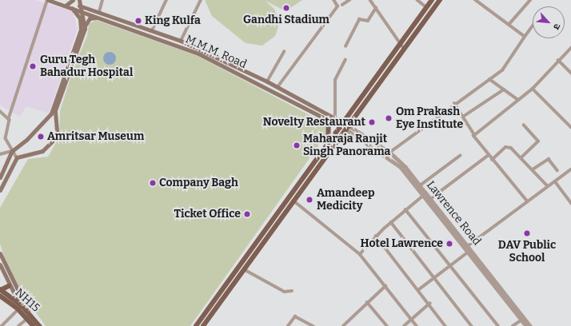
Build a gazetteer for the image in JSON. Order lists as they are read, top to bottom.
{
  "streets": {
    "main road": ["M.M.M. Road", "NH15"],
    "street": ["Lawrence Road"]
  },
  "crossings": [
    ["M.M.M. Road", "Lawrence Road"]
  ],
  "places": [
    "Gandhi Stadium",
    "King Kulfa",
    "Guru Tegh Bahadur Hospital",
    "Om Prakash Eye Institute",
    "Novelty Restaurant",
    "Amritsar Museum",
    "Maharaja Ranjit Singh Panorama",
    "Company Bagh",
    "Amandeep Medicity",
    "Ticket Office",
    "DAV Public School",
    "Hotel Lawrence"
  ],
  "north": "bottom right"
}
